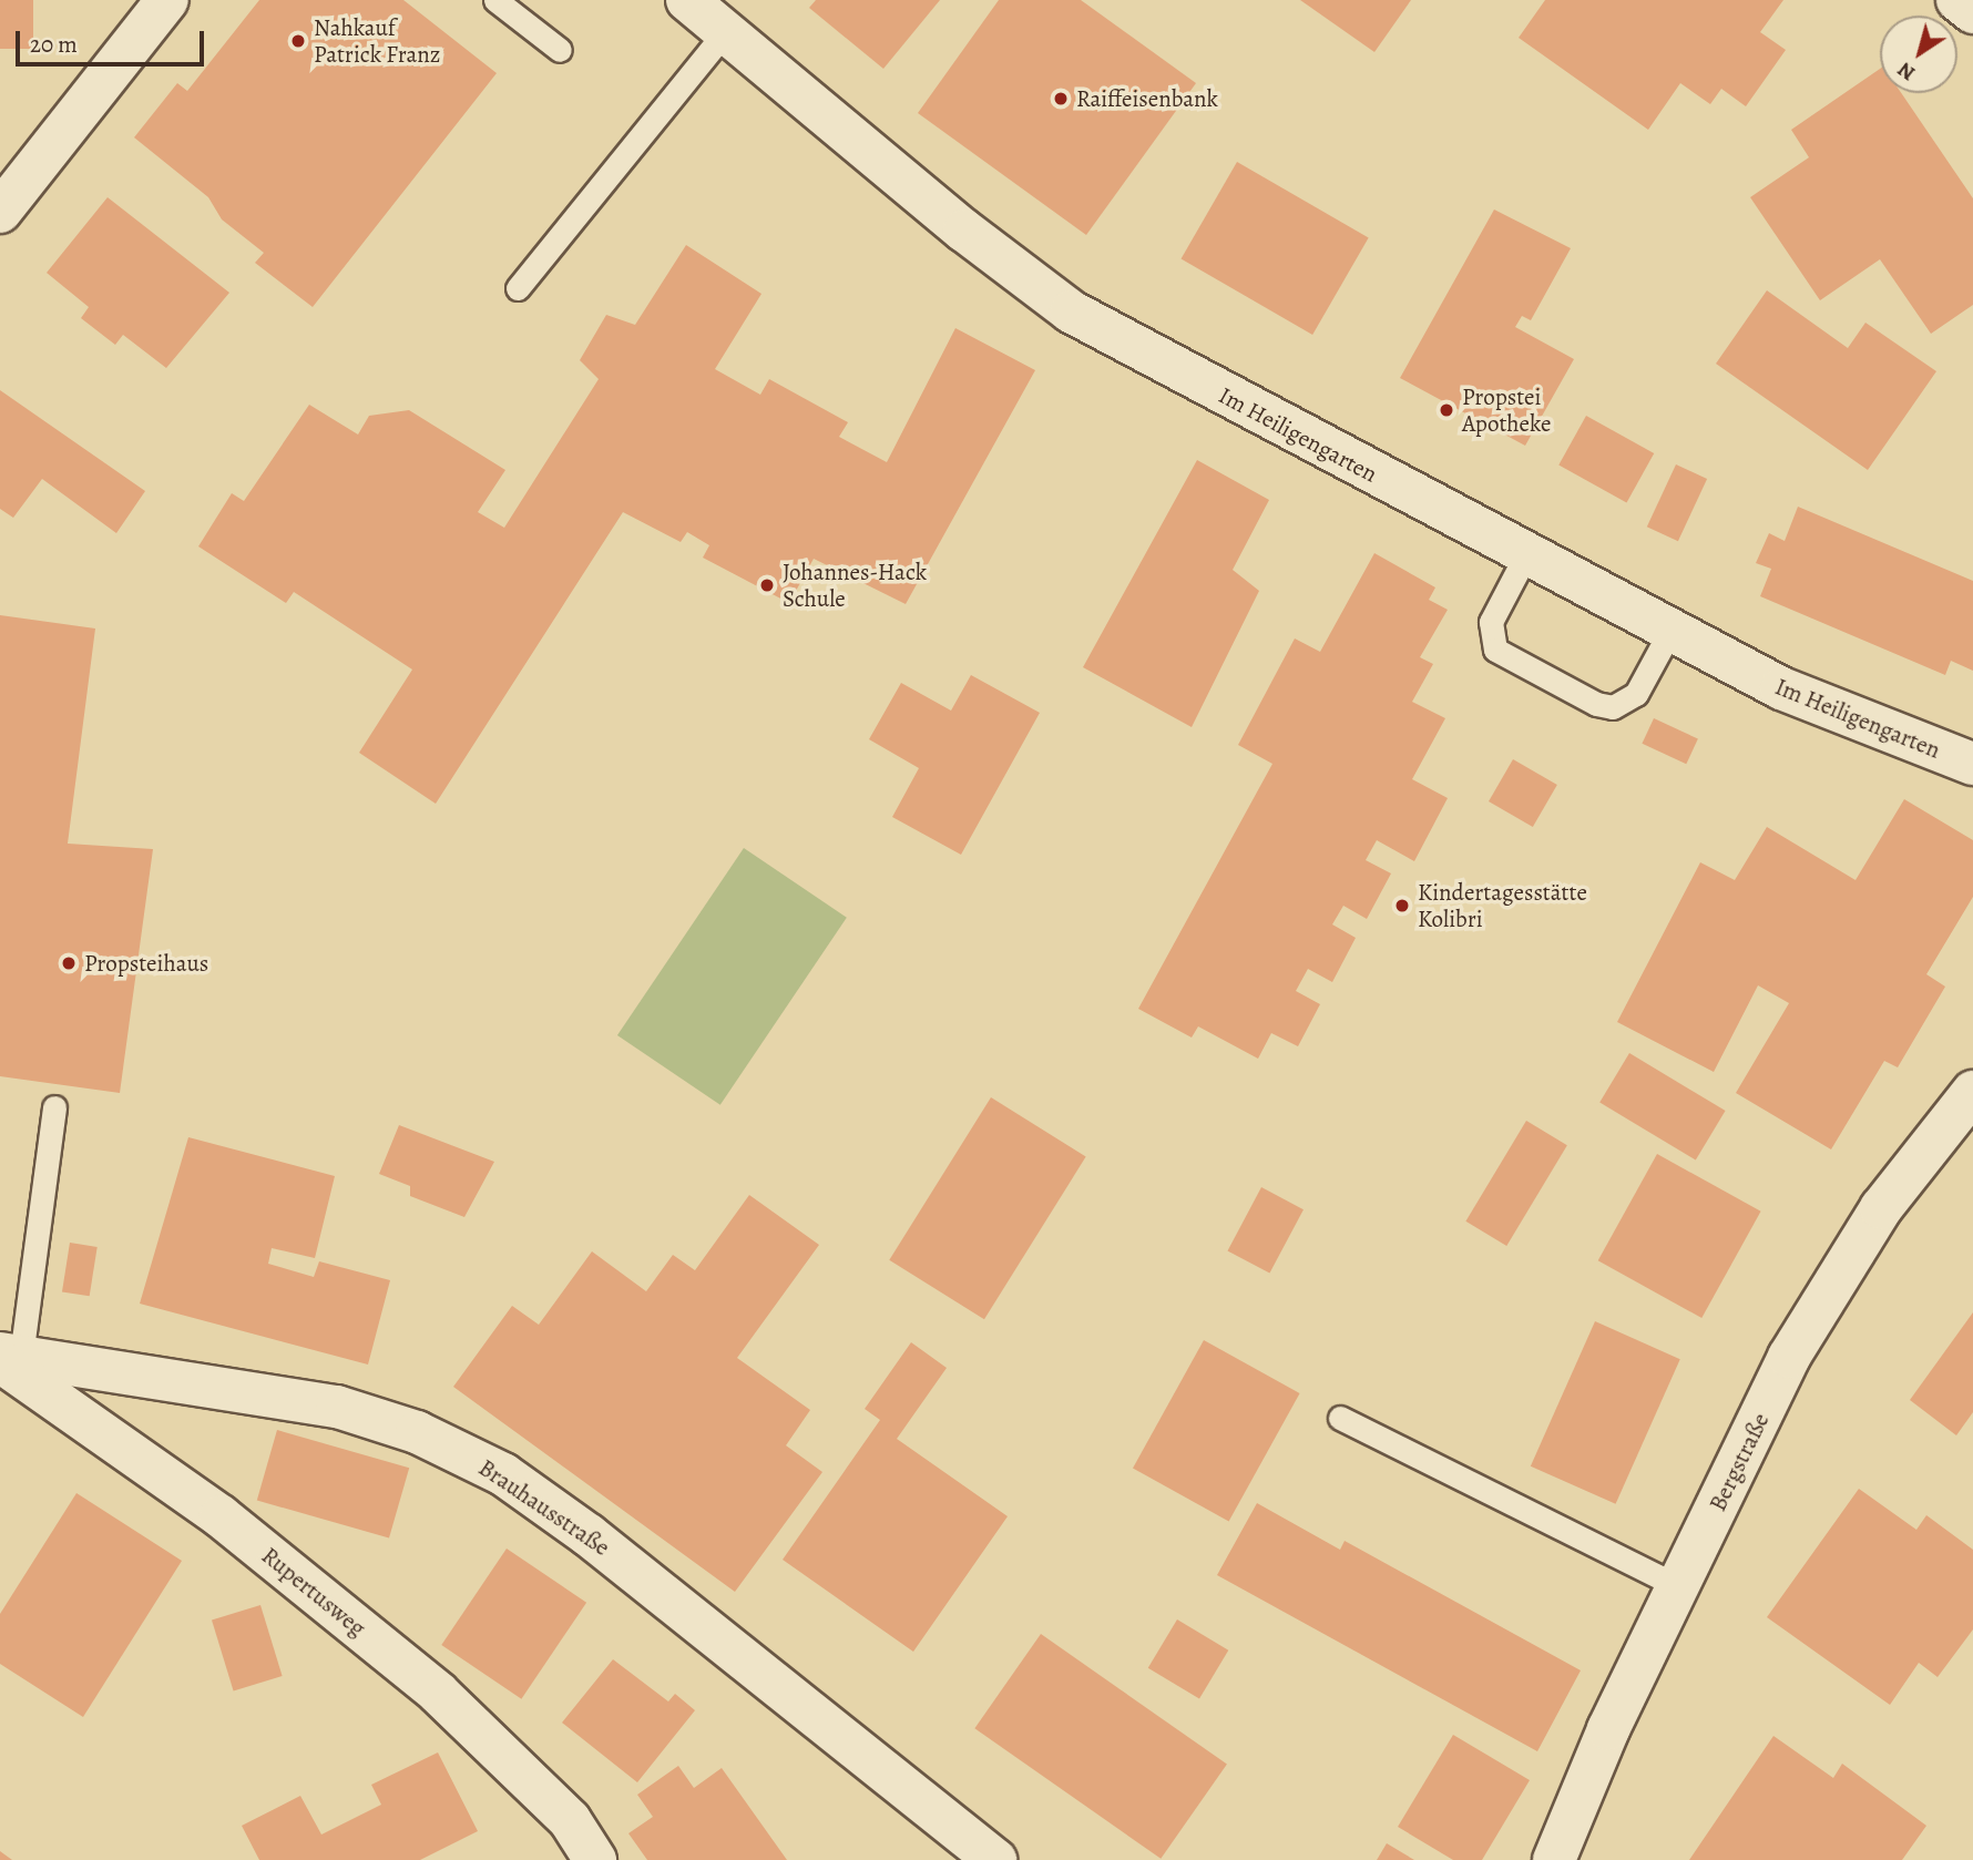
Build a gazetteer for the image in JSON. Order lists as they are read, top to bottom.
{
  "streets": {
    "street": [
      "Im Heiligengarten",
      "Bergstraße",
      "Brauhausstraße",
      "Rupertusweg"
    ]
  },
  "crossings": [
    ["Brauhausstraße", "Rupertusweg"]
  ],
  "places": [
    "Nahkauf Patrick Franz",
    "Raiffeisenbank",
    "Propstei Apotheke",
    "Johannes-Hack Schule",
    "Kindertagesstätte Kolibri",
    "Propsteihaus"
  ],
  "scale_bar": "20 m",
  "north": "bottom left"
}
